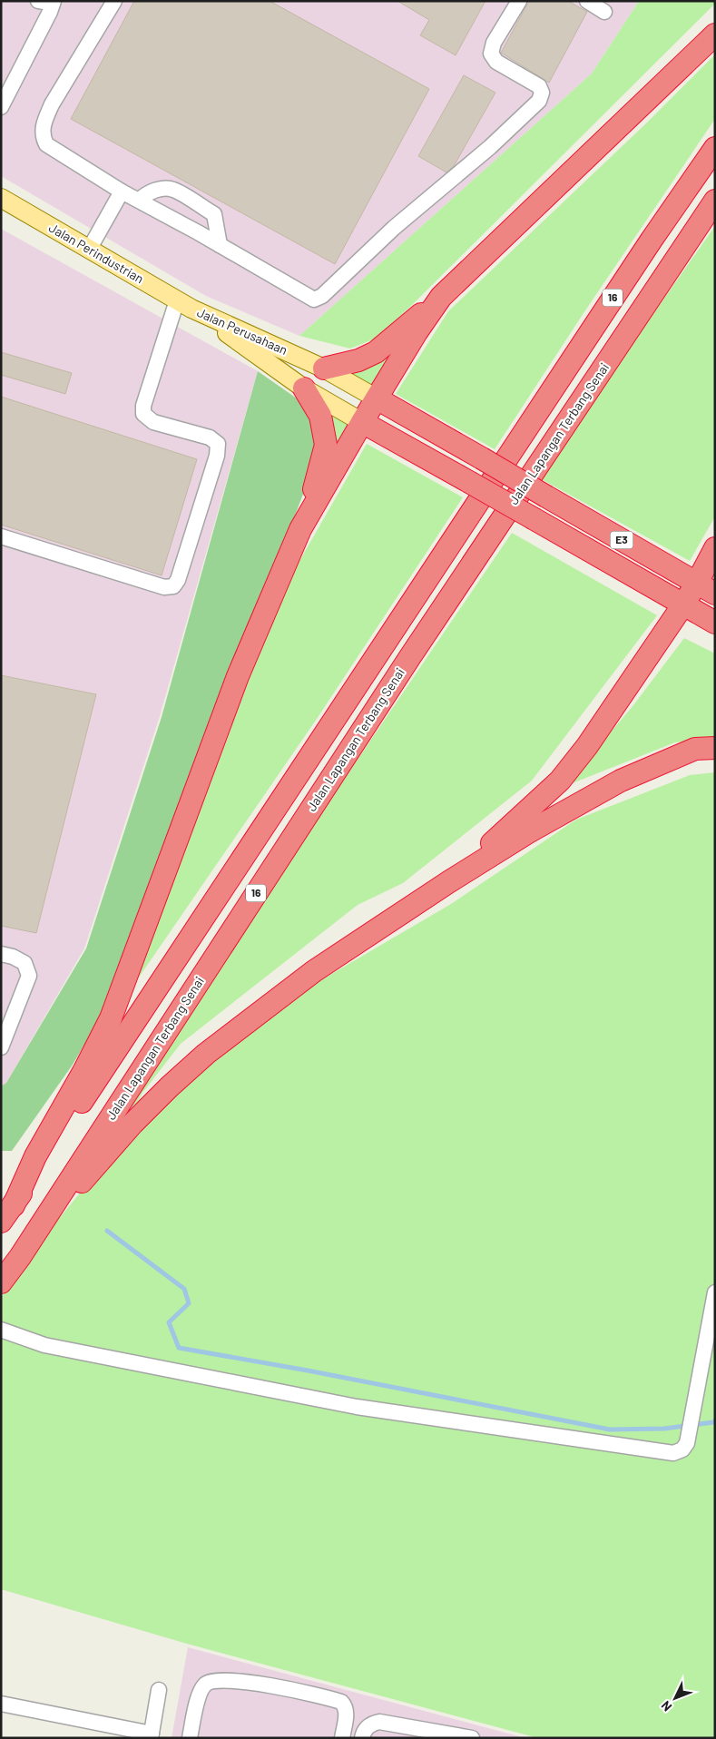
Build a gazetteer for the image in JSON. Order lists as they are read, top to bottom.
{
  "streets": {
    "highway": ["16", "Jalan Lapangan Terbang Senai", "E3"],
    "main road": ["Jalan Perindustrian", "Jalan Perusahaan"]
  },
  "crossings": [
    ["Jalan Perindustrian", "Jalan Perusahaan"],
    ["Jalan Perusahaan", "E3"]
  ],
  "north": "bottom left"
}
